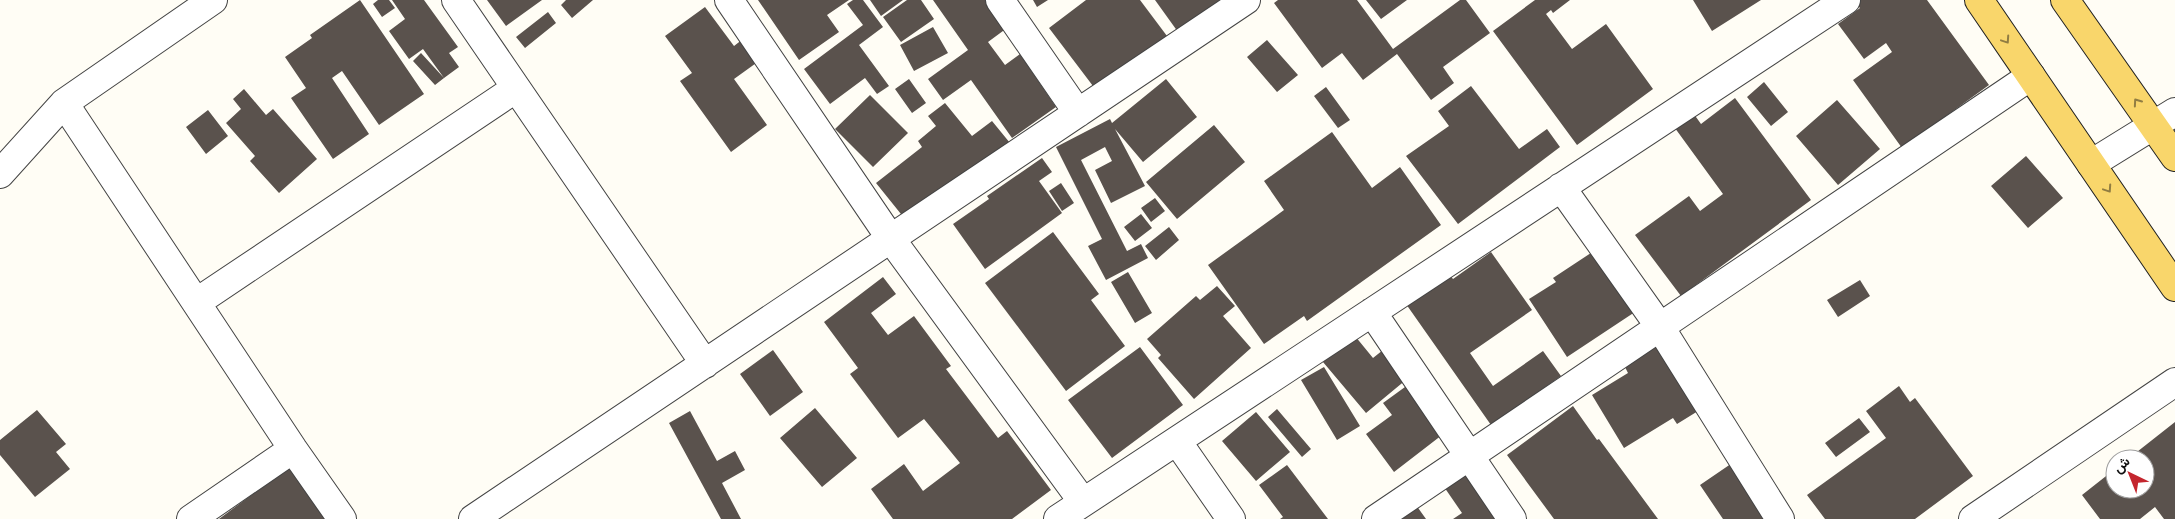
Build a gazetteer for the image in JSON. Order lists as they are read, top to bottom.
{
  "north": "top left"
}
